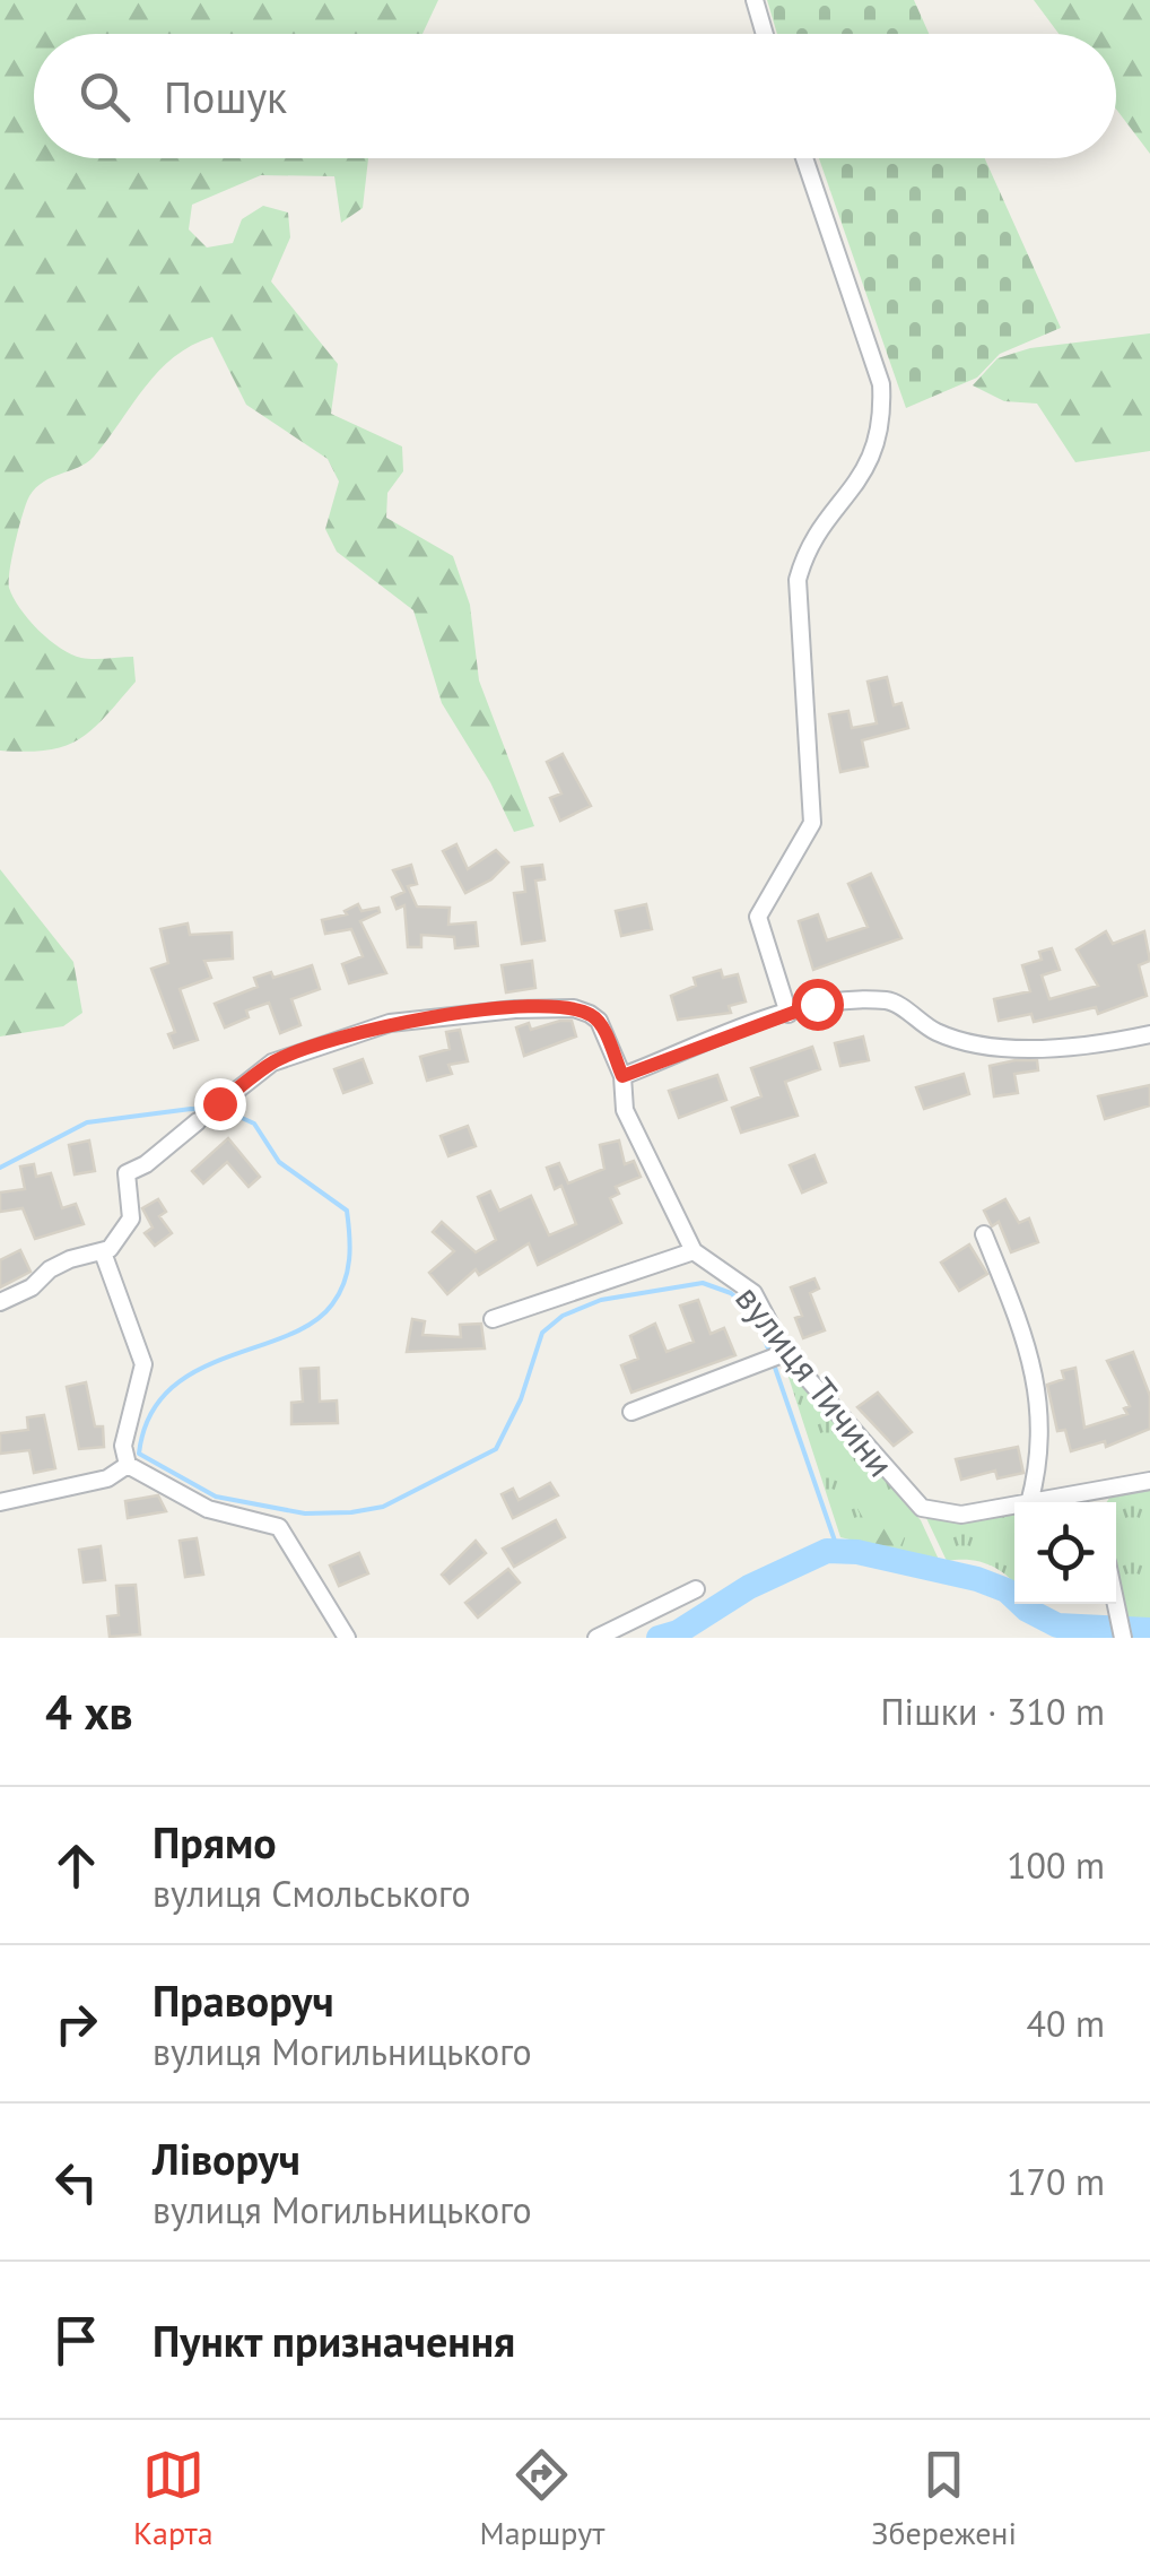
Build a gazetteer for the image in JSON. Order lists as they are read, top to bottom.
{
  "streets": {
    "street": ["вулиця Тичини"]
  },
  "page": {
    "search": "Пошук",
    "heading": ["4 хв", "Пішки · 310 m"],
    "list": [
      ["Прямо", "вулиця Смольського", "100 m"],
      ["Праворуч", "вулиця Могильницького", "40 m"],
      ["Ліворуч", "вулиця Могильницького", "170 m"],
      "Пункт призначення"
    ],
    "nav": ["Карта", "Маршрут", "Збережені"]
  }
}
